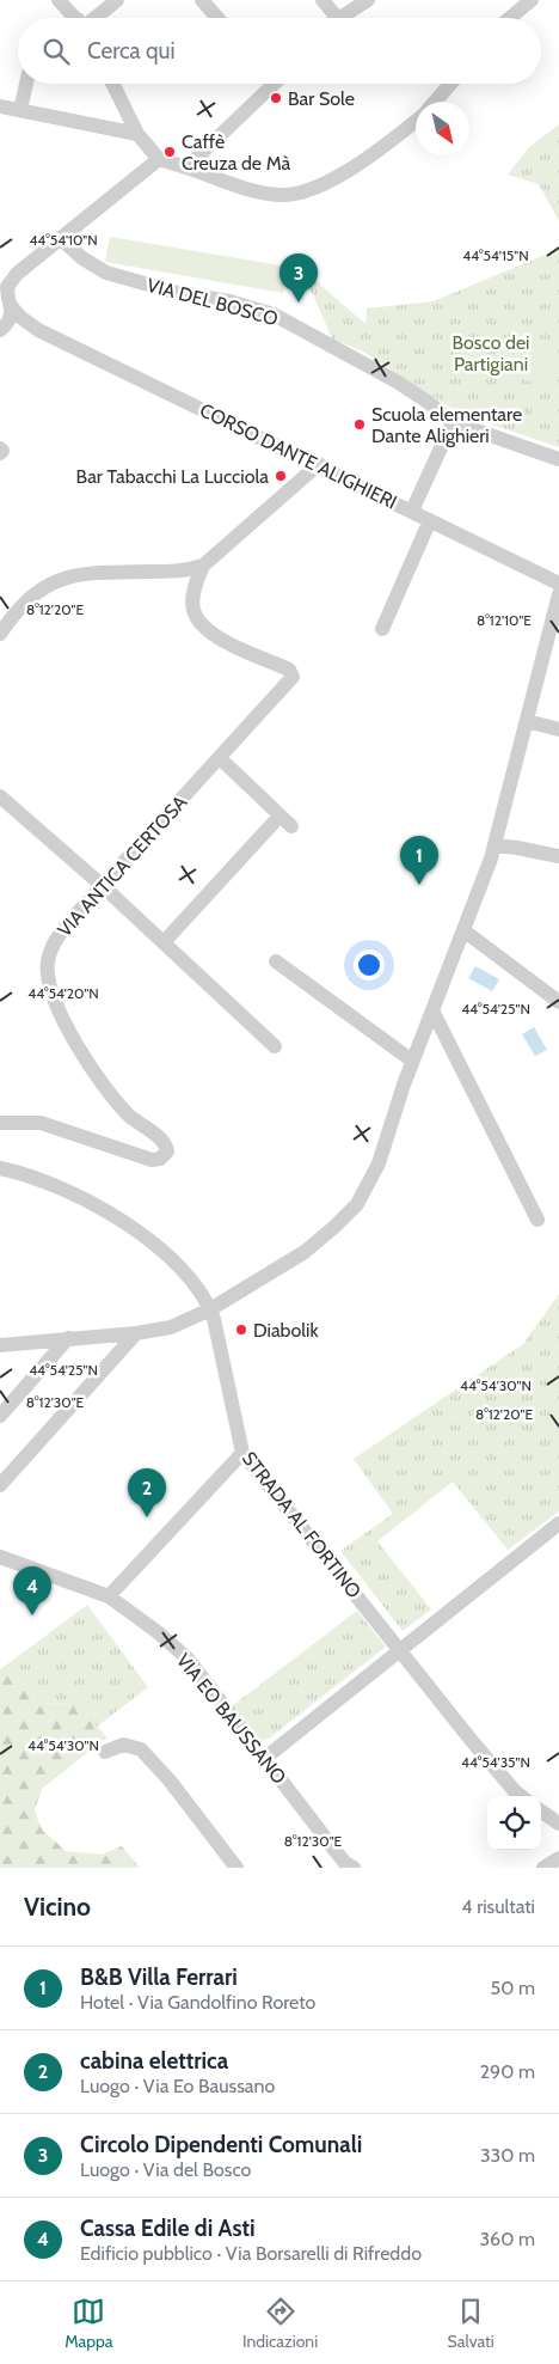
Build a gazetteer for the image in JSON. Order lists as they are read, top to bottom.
{
  "streets": {
    "street": [
      "VIA DEL BOSCO",
      "CORSO DANTE ALIGHIERI",
      "VIA ANTICA CERTOSA",
      "STRADA AL FORTINO",
      "VIA EO BAUSSANO"
    ]
  },
  "parks": ["Bosco dei Partigiani"],
  "places": [
    "Bar Sole",
    "Caffè Creuza de Mà",
    "Scuola elementare Dante Alighieri",
    "Bar Tabacchi La Lucciola",
    "Diabolik"
  ],
  "north": "bottom right",
  "page": {
    "search": "Cerca qui",
    "pins": [
      "3",
      "1",
      "2",
      "4"
    ],
    "heading": ["Vicino", "4 risultati"],
    "list": [
      {
        "mark": "1",
        "name": "B&B Villa Ferrari",
        "note": "Hotel · Via Gandolfino Roreto",
        "value": "50 m"
      },
      {
        "mark": "2",
        "name": "cabina elettrica",
        "note": "Luogo · Via Eo Baussano",
        "value": "290 m"
      },
      {
        "mark": "3",
        "name": "Circolo Dipendenti Comunali",
        "note": "Luogo · Via del Bosco",
        "value": "330 m"
      },
      {
        "mark": "4",
        "name": "Cassa Edile di Asti",
        "note": "Edificio pubblico · Via Borsarelli di Rifreddo",
        "value": "360 m"
      }
    ],
    "nav": ["Mappa", "Indicazioni", "Salvati"]
  },
  "coordinates": [
    "44°54'10\"N",
    "44°54'15\"N",
    "8°12'20\"E",
    "8°12'10\"E",
    "44°54'20\"N",
    "44°54'25\"N",
    "44°54'30\"N",
    "8°12'30\"E",
    "44°54'35\"N"
  ]
}
